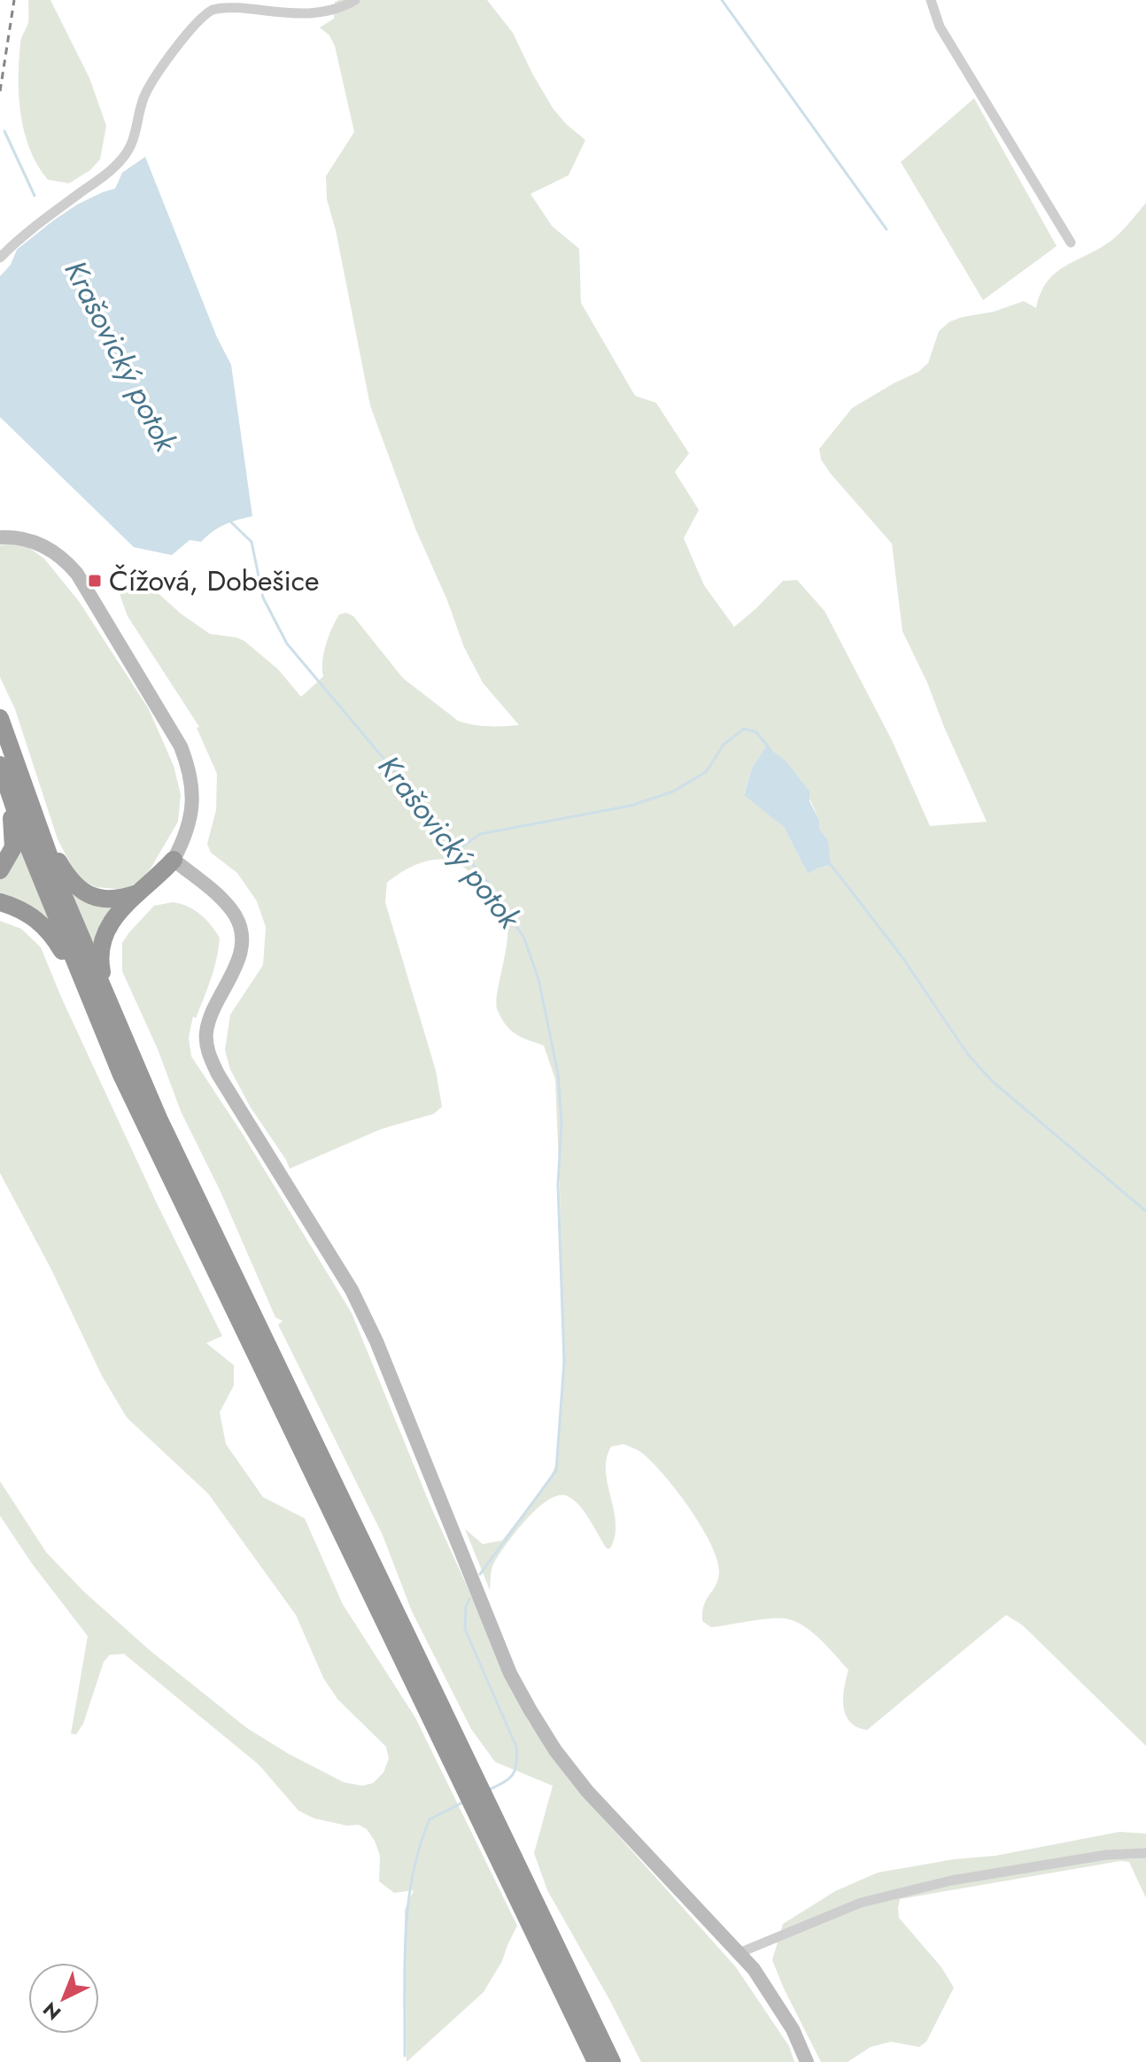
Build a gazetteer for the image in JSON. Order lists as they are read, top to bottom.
{
  "water": ["Krašovický potok"],
  "places": {
    "transit": ["Čížová, Dobešice"]
  },
  "north": "bottom left"
}
